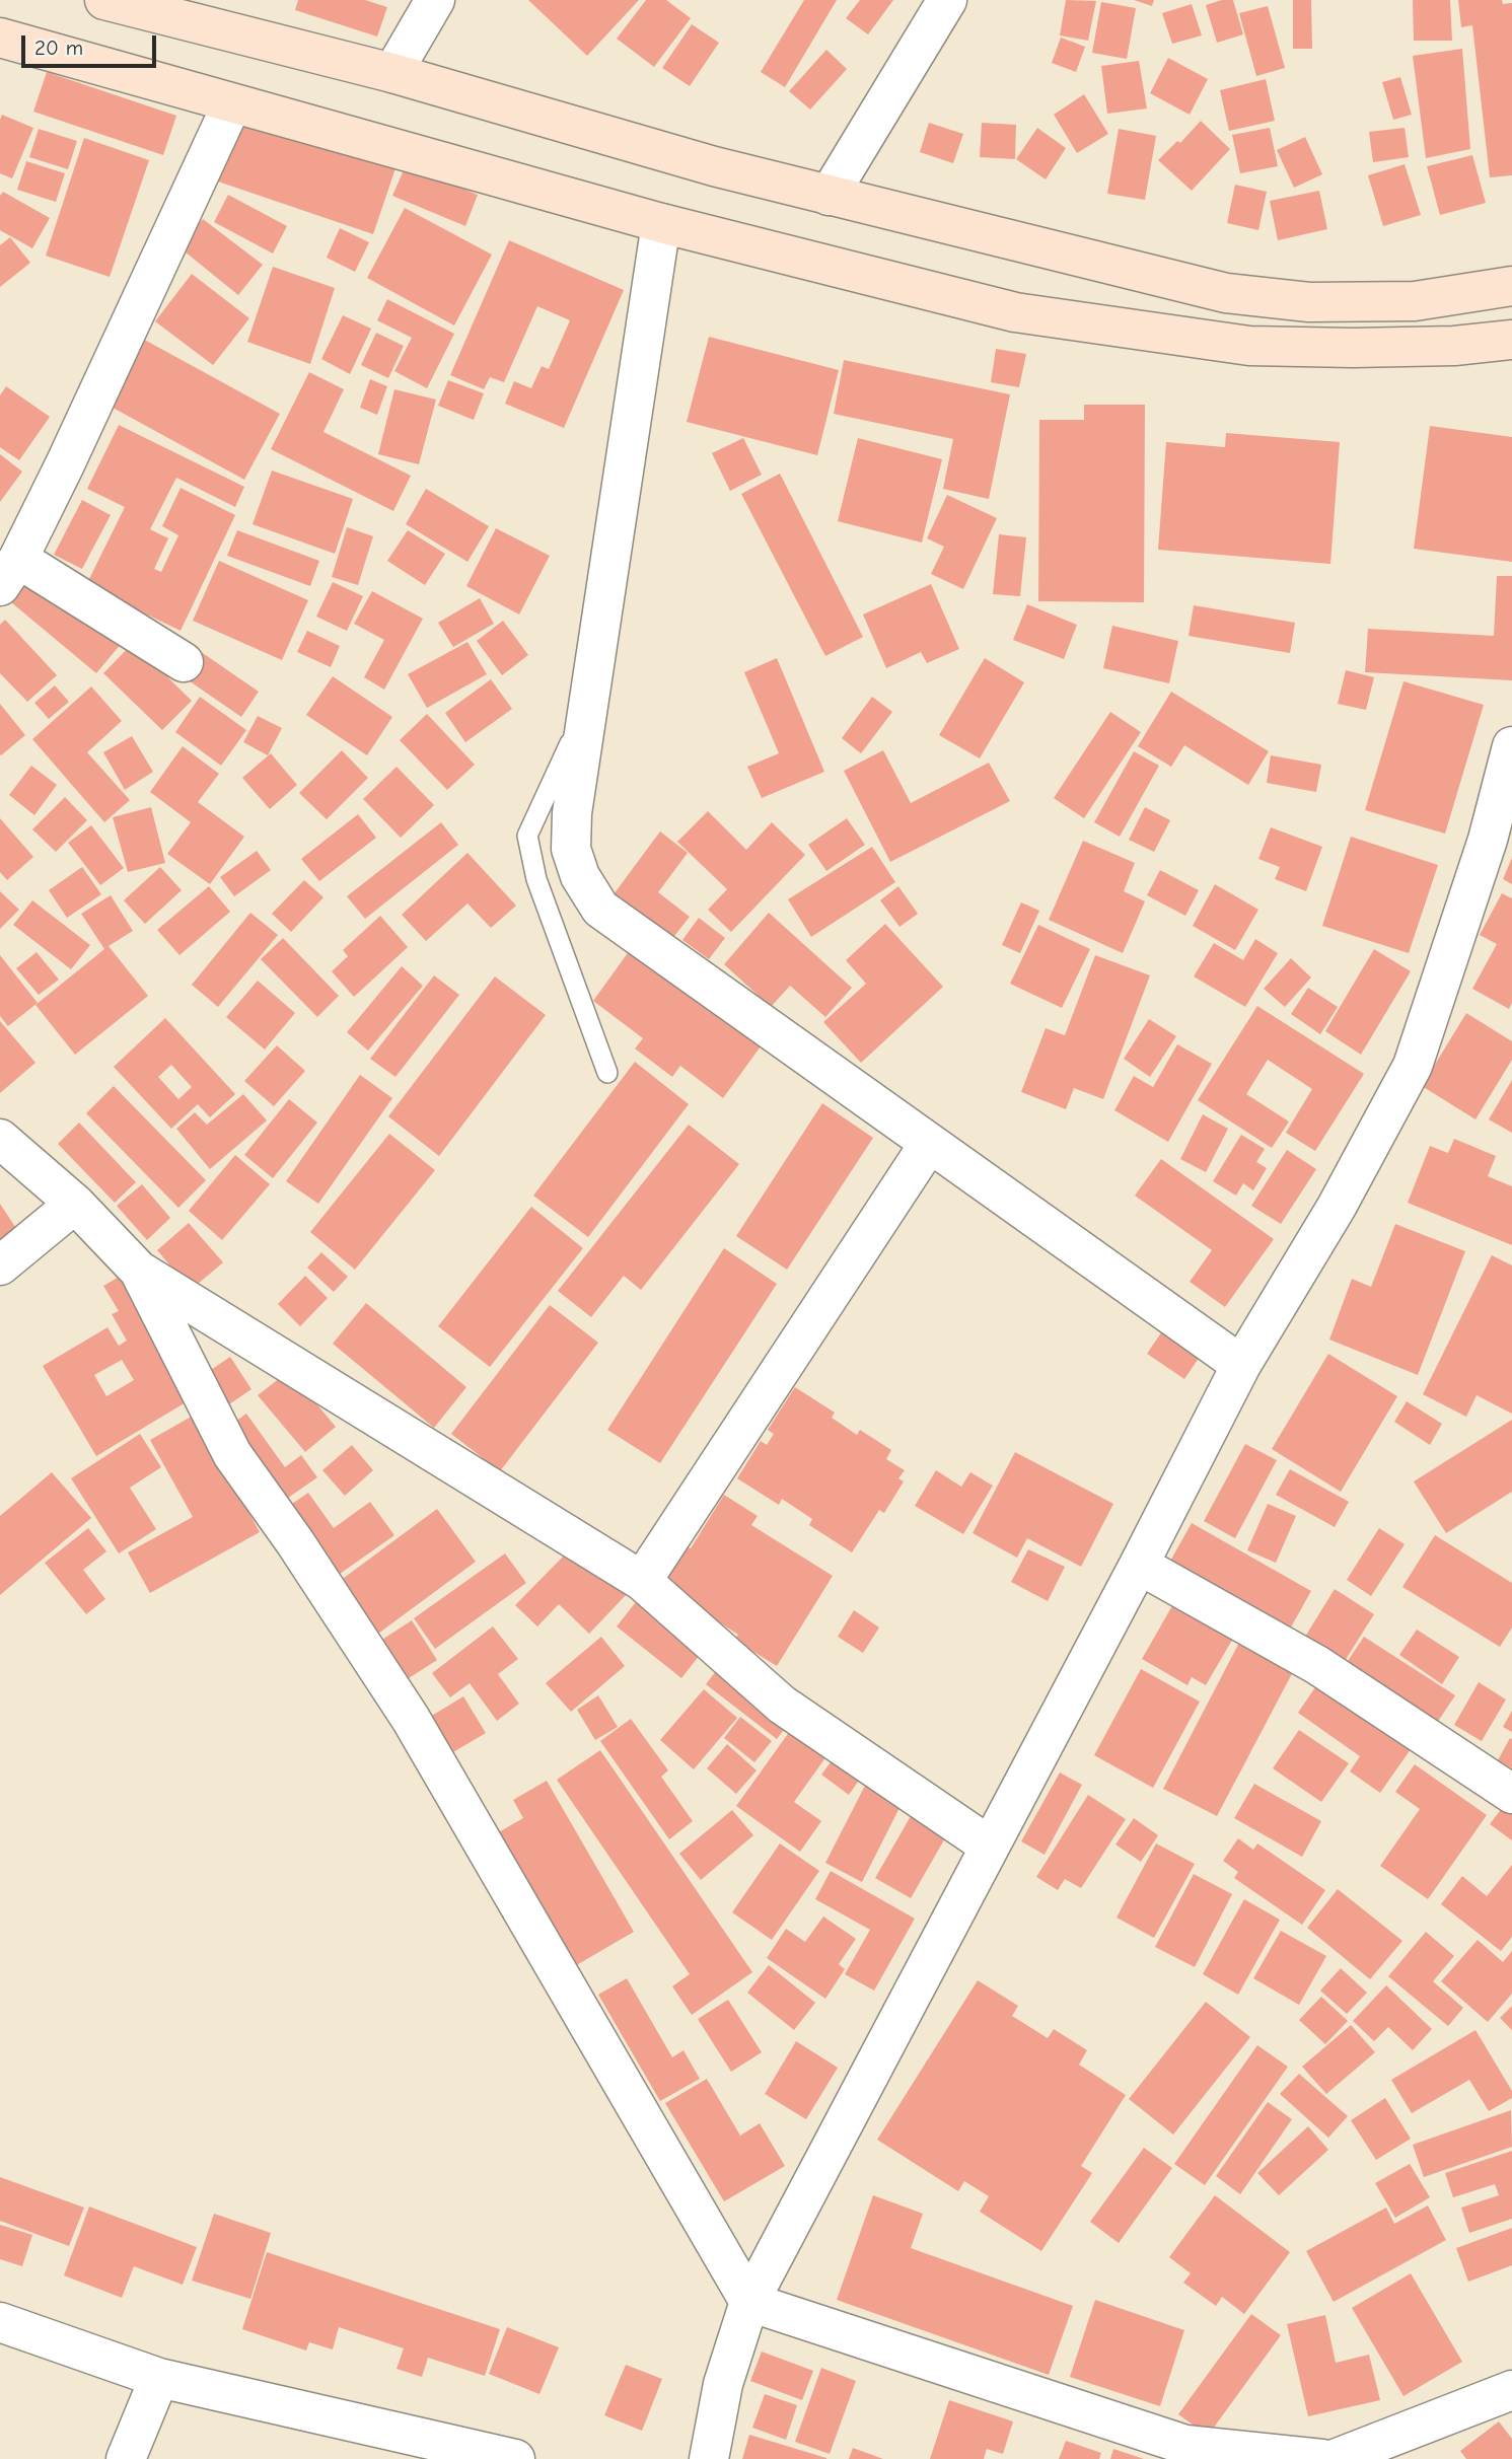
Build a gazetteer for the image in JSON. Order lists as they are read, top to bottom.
{
  "scale_bar": "20 m"
}
